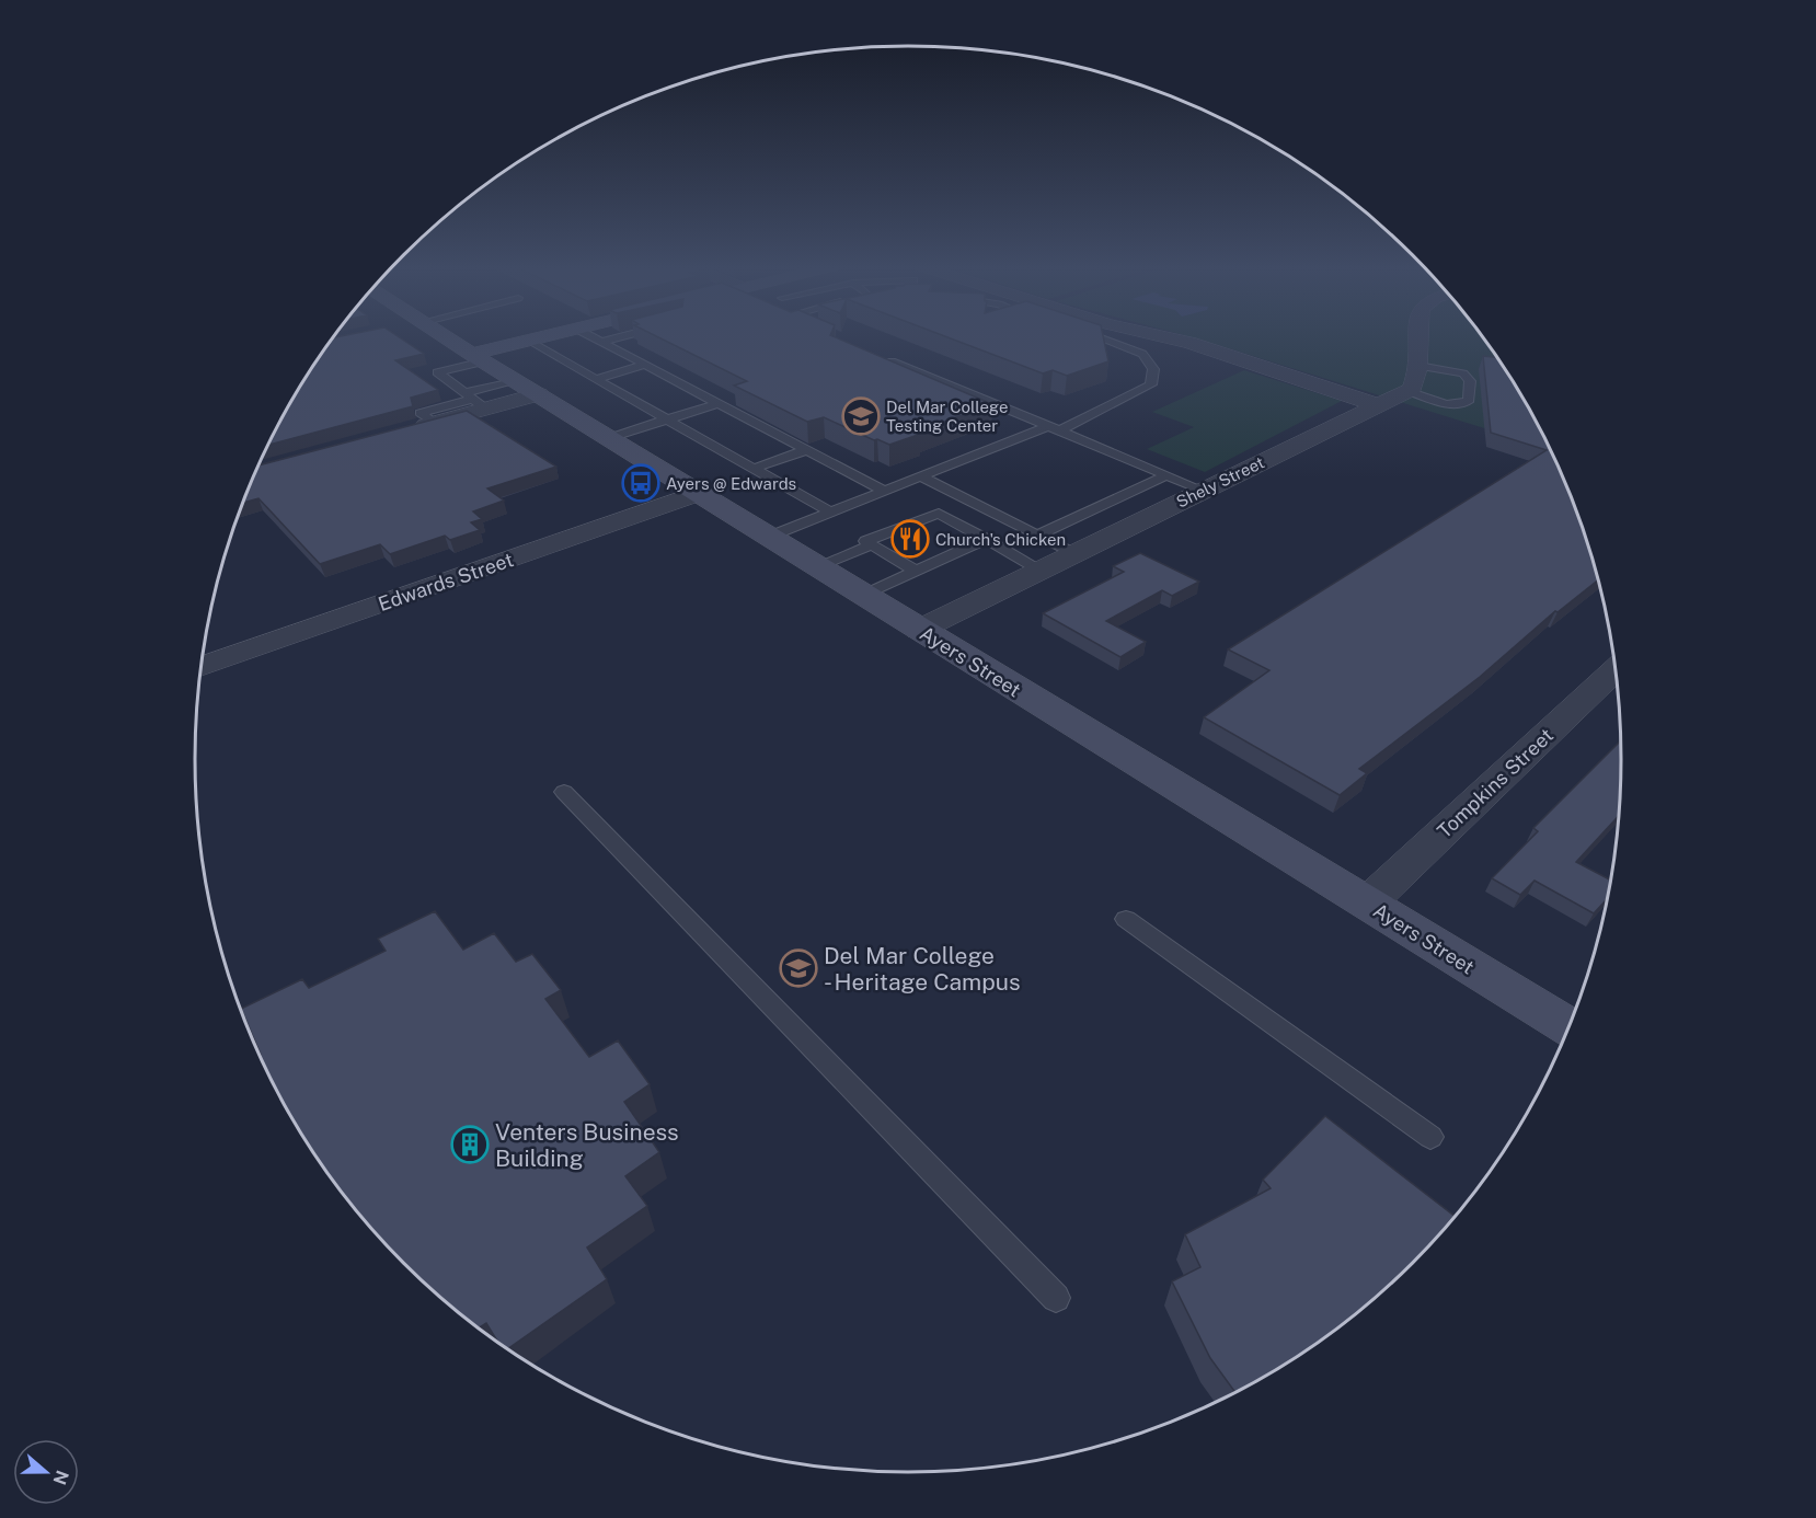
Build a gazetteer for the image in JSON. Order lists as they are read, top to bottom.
{
  "streets": {
    "main road": ["Ayers Street"],
    "street": ["Shely Street", "Edwards Street", "Tompkins Street"]
  },
  "crossings": [
    ["Shely Street", "Ayers Street"],
    ["Edwards Street", "Ayers Street"],
    ["Ayers Street", "Tompkins Street"]
  ],
  "places": {
    "school or university": ["Del Mar College Testing Center", "Del Mar College - Heritage Campus"],
    "bus stop": ["Ayers @ Edwards"],
    "restaurant": ["Church's Chicken"],
    "building": ["Venters Business Building"]
  },
  "north": "right"
}
